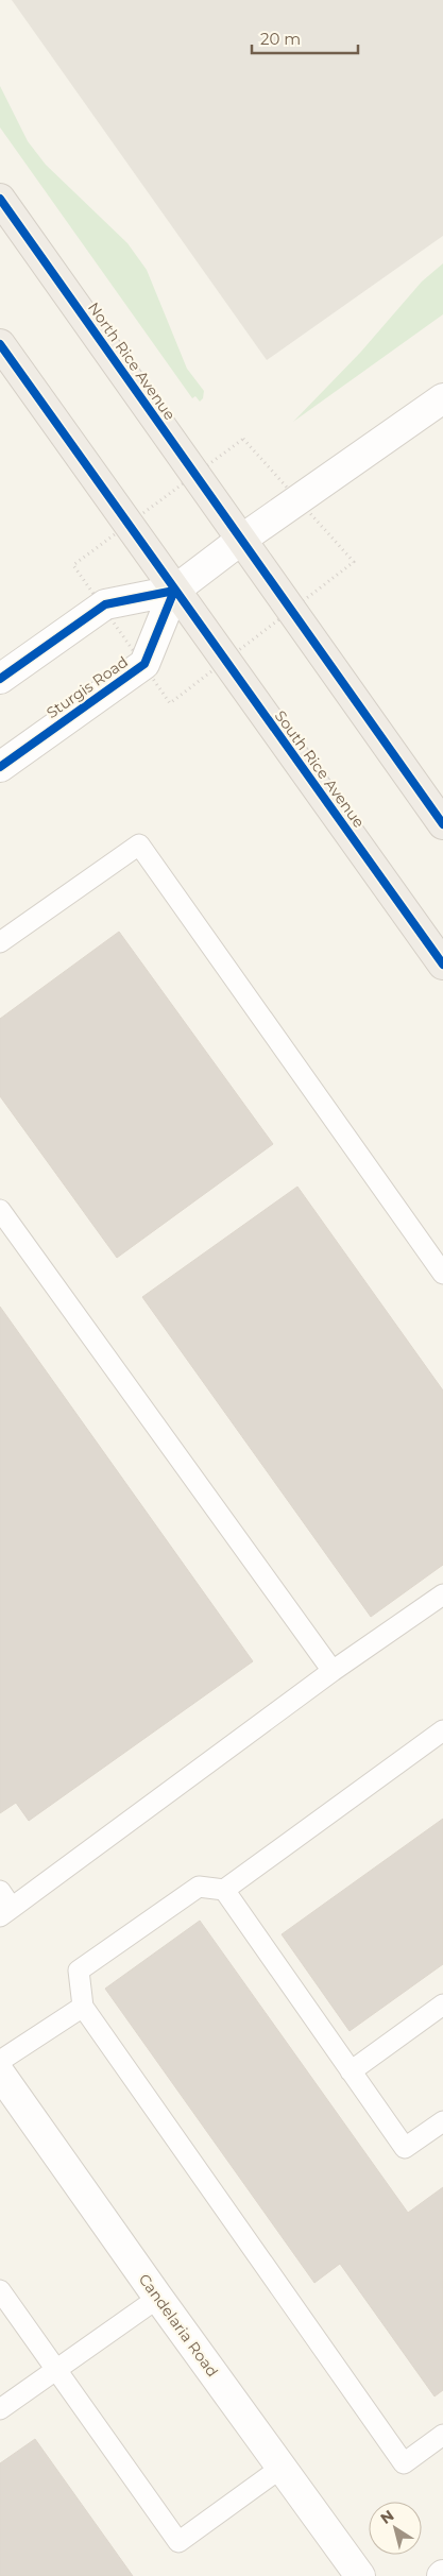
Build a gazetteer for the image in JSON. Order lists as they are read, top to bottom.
{
  "streets": {
    "highway": ["North Rice Avenue", "South Rice Avenue"],
    "street": ["Sturgis Road", "Candelaria Road"]
  },
  "crossings": [
    ["Sturgis Road", "South Rice Avenue"]
  ],
  "scale_bar": "20 m",
  "north": "top left"
}
